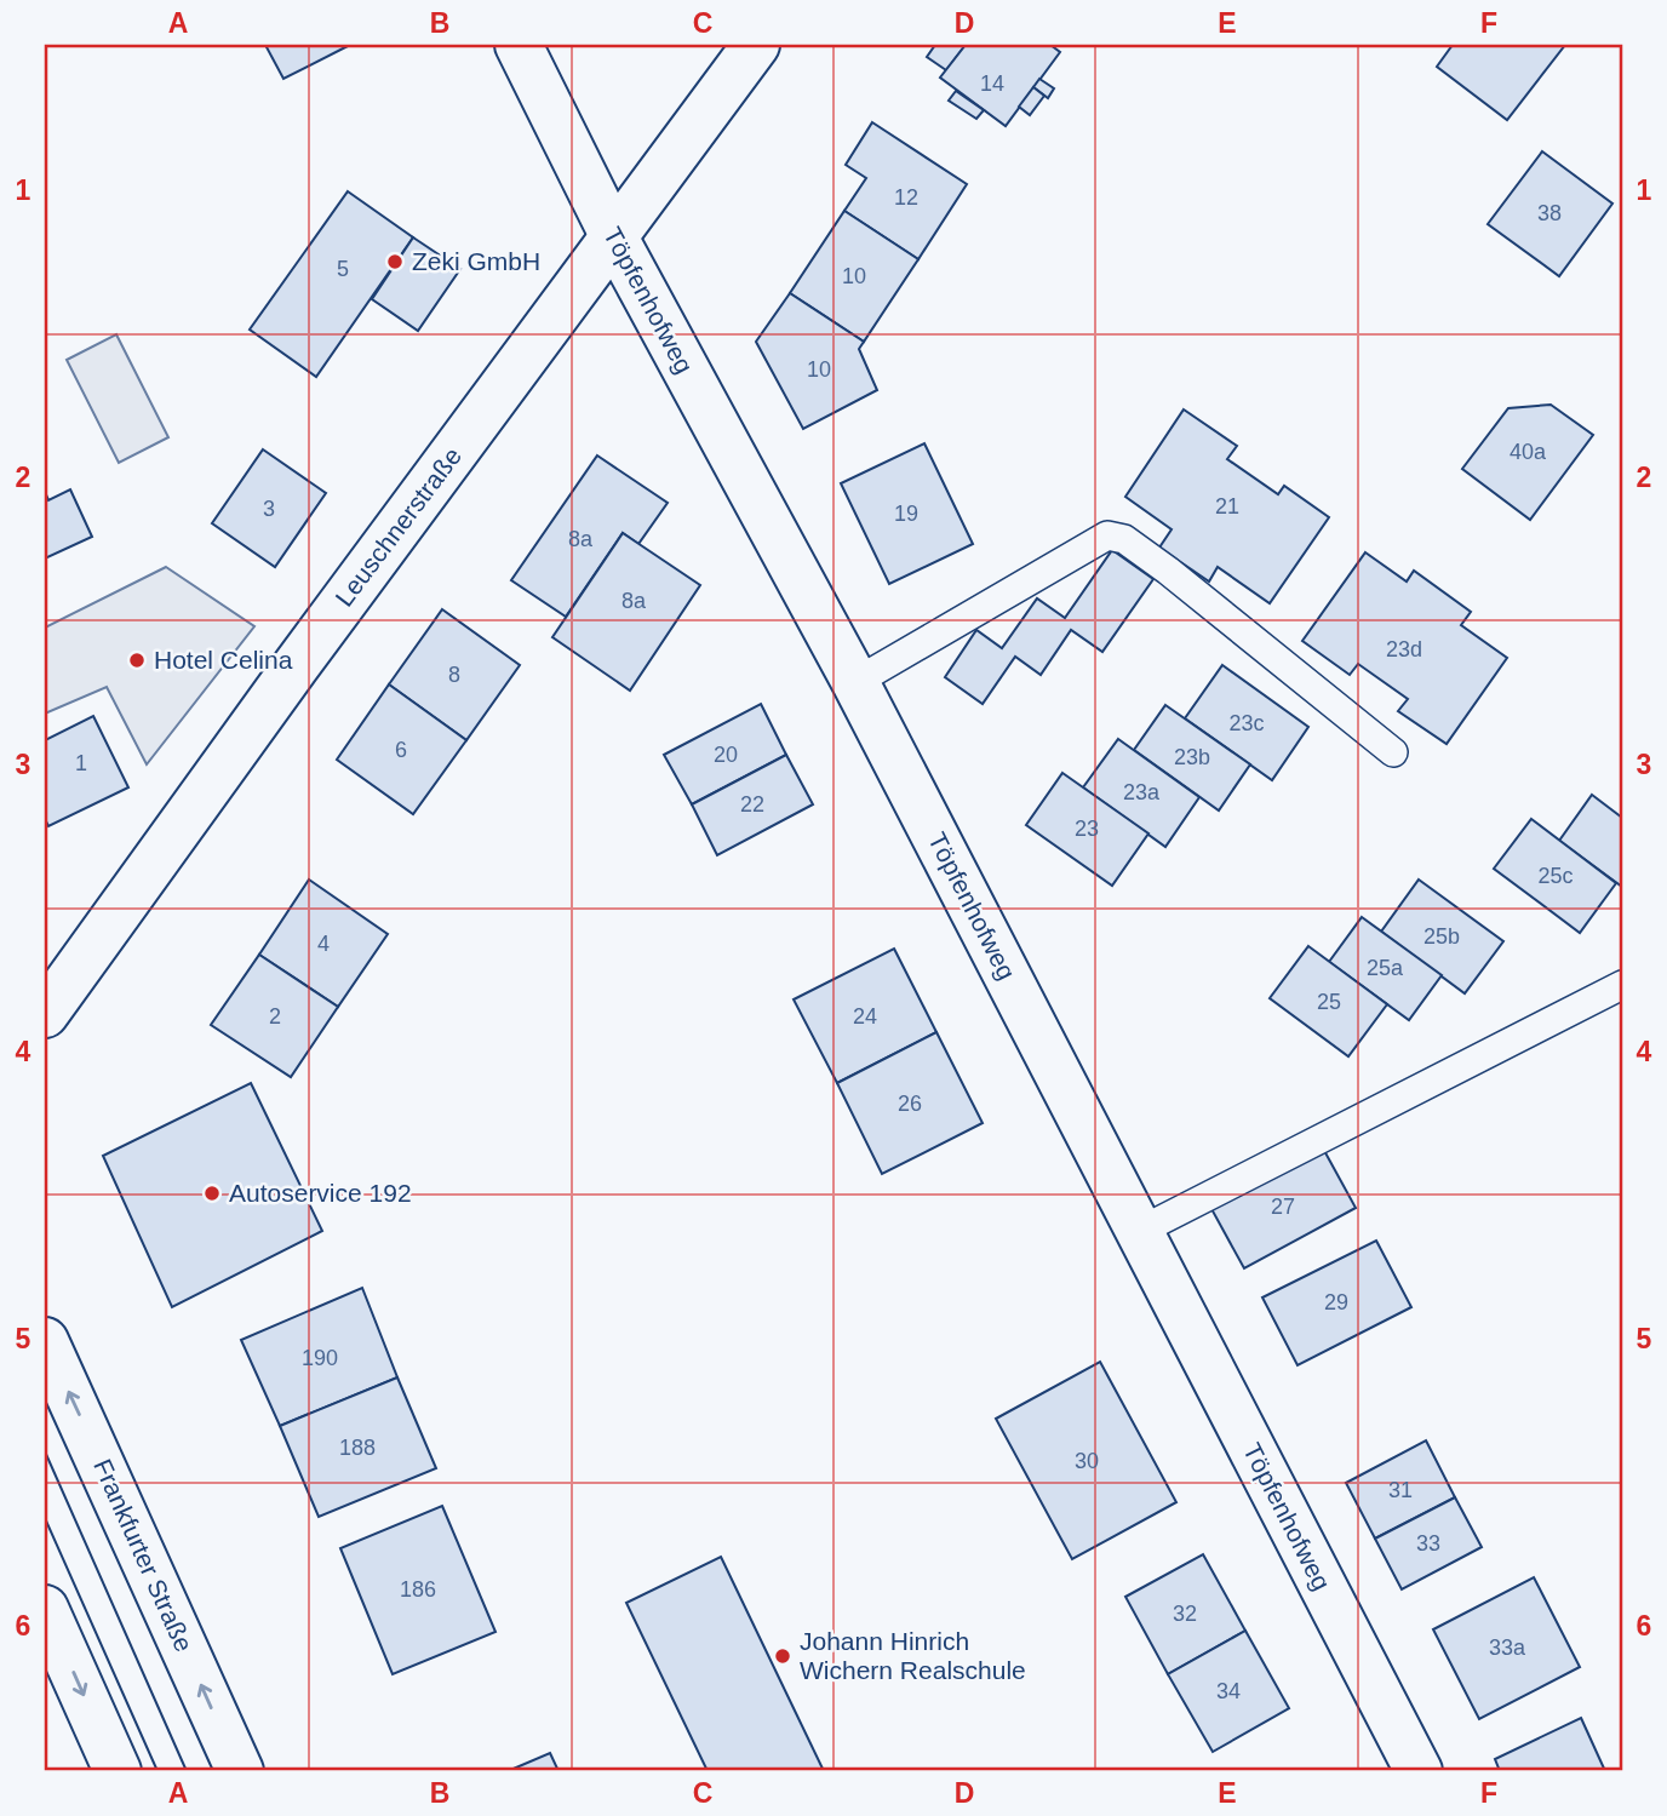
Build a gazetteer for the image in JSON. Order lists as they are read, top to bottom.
{
  "streets": {
    "street": ["Töpfenhofweg", "Leuschnerstraße", "Frankfurter Straße"]
  },
  "crossings": [
    ["Töpfenhofweg", "Leuschnerstraße"]
  ],
  "places": [
    "Zeki GmbH",
    "Hotel Celina",
    "Autoservice 192",
    "Johann Hinrich Wichern Realschule"
  ],
  "house_numbers": [
    "14",
    "12",
    "38",
    "5",
    "10",
    "10",
    "40a",
    "21",
    "3",
    "19",
    "8a",
    "8a",
    "23d",
    "8",
    "23c",
    "6",
    "20",
    "23b",
    "1",
    "23a",
    "22",
    "23",
    "25c",
    "25b",
    "4",
    "25a",
    "25",
    "2",
    "24",
    "26",
    "27",
    "29",
    "190",
    "188",
    "30",
    "31",
    "33",
    "186",
    "32",
    "33a",
    "34"
  ],
  "grid": {
    "columns": [
      "A",
      "B",
      "C",
      "D",
      "E",
      "F"
    ],
    "rows": [
      "1",
      "2",
      "3",
      "4",
      "5",
      "6"
    ]
  }
}
